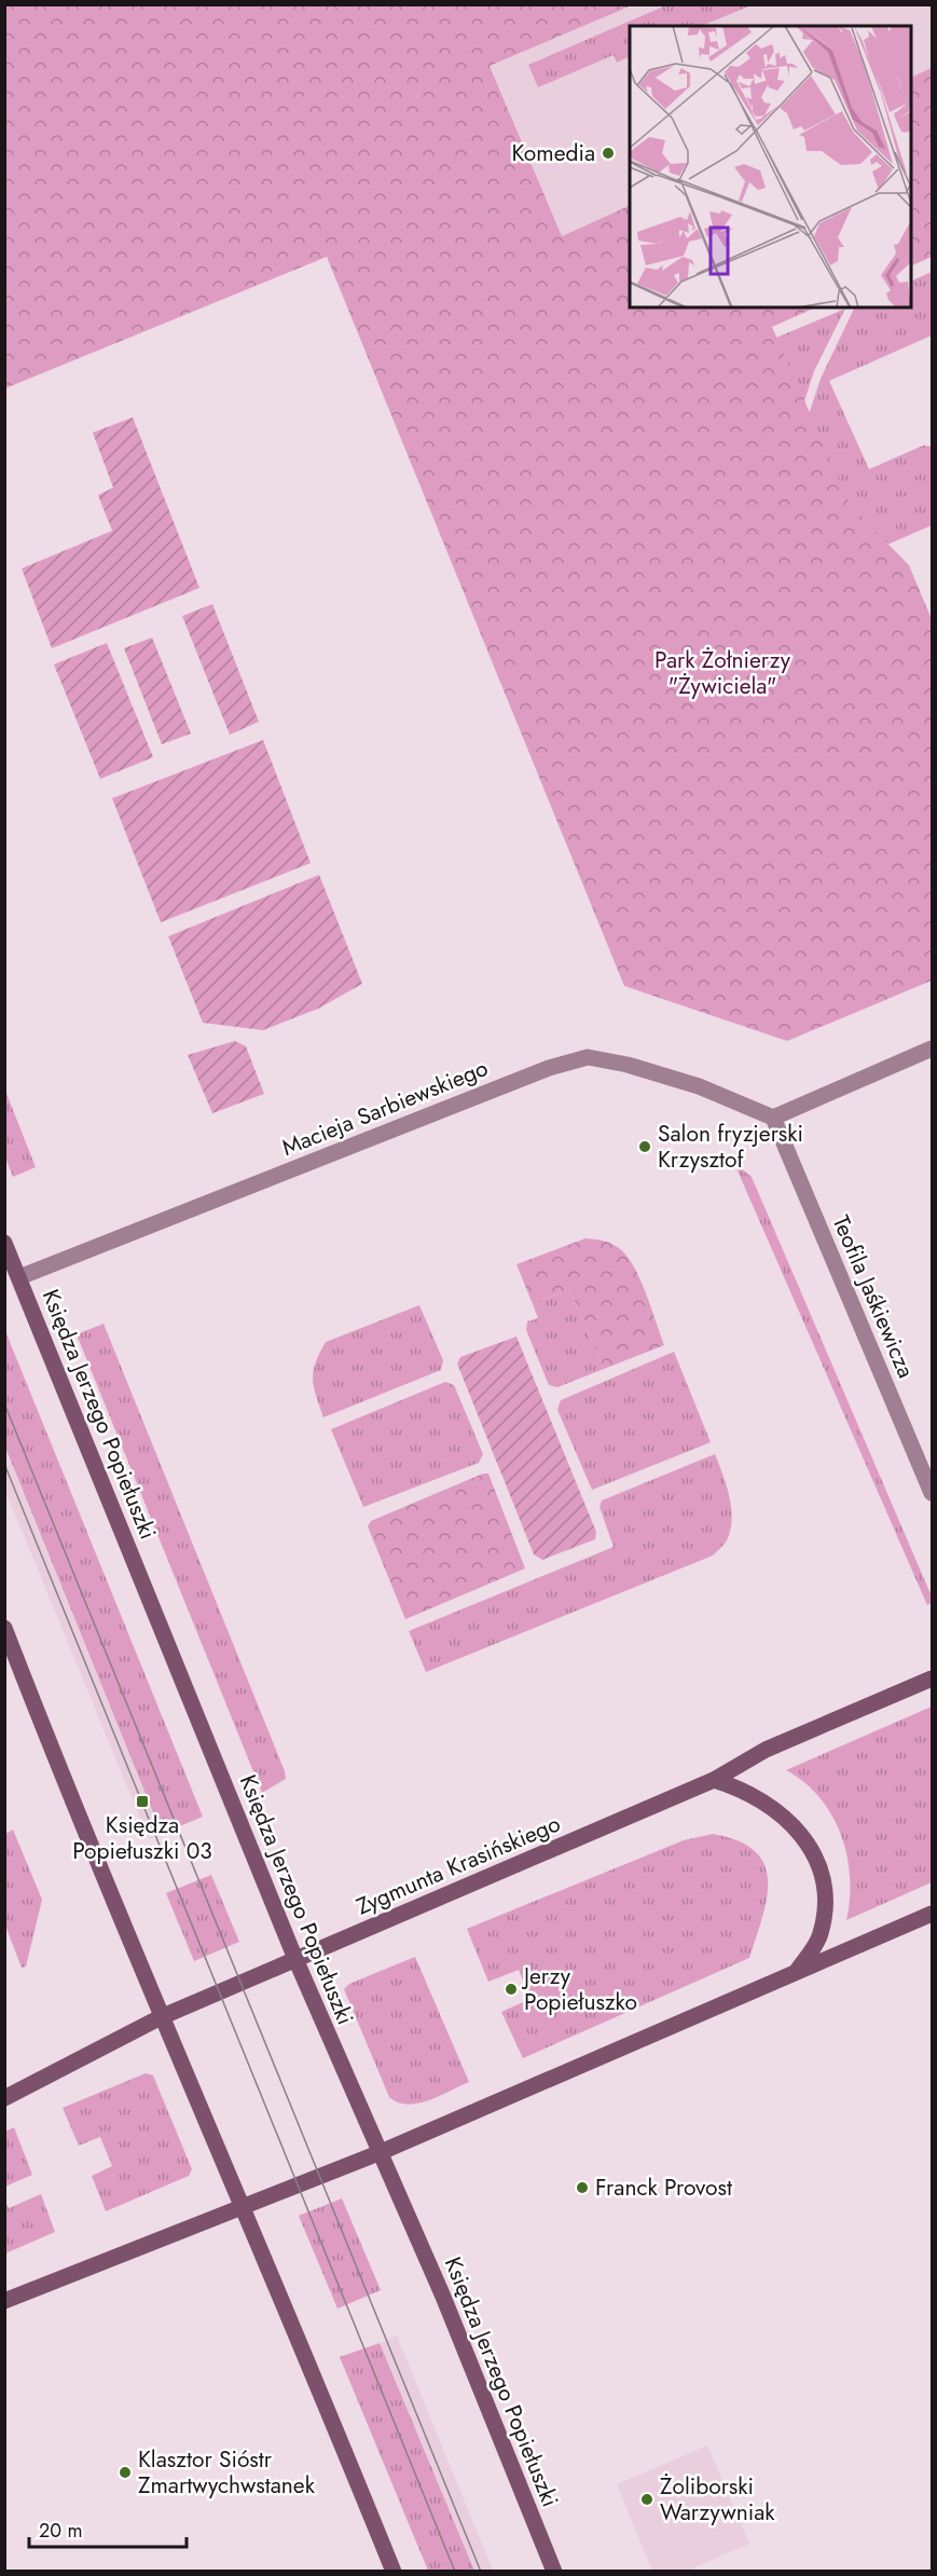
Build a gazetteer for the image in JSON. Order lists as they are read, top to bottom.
{
  "streets": {
    "main road": ["Księdza Jerzego Popiełuszki", "Zygmunta Krasińskiego"],
    "street": ["Macieja Sarbiewskiego", "Teofila Jaśkiewicza"]
  },
  "crossings": [
    ["Macieja Sarbiewskiego", "Teofila Jaśkiewicza"],
    ["Macieja Sarbiewskiego", "Księdza Jerzego Popiełuszki"],
    ["Księdza Jerzego Popiełuszki", "Zygmunta Krasińskiego"]
  ],
  "parks": ["Park Żołnierzy \"Żywiciela\""],
  "places": {
    "other": [
      "Komedia",
      "Salon fryzjerski Krzysztof",
      "Jerzy Popiełuszko",
      "Franck Provost",
      "Klasztor Sióstr Zmartwychwstanek",
      "Żoliborski Warzywniak"
    ],
    "transit": ["Księdza Popiełuszki 03"]
  },
  "scale_bar": "20 m"
}
